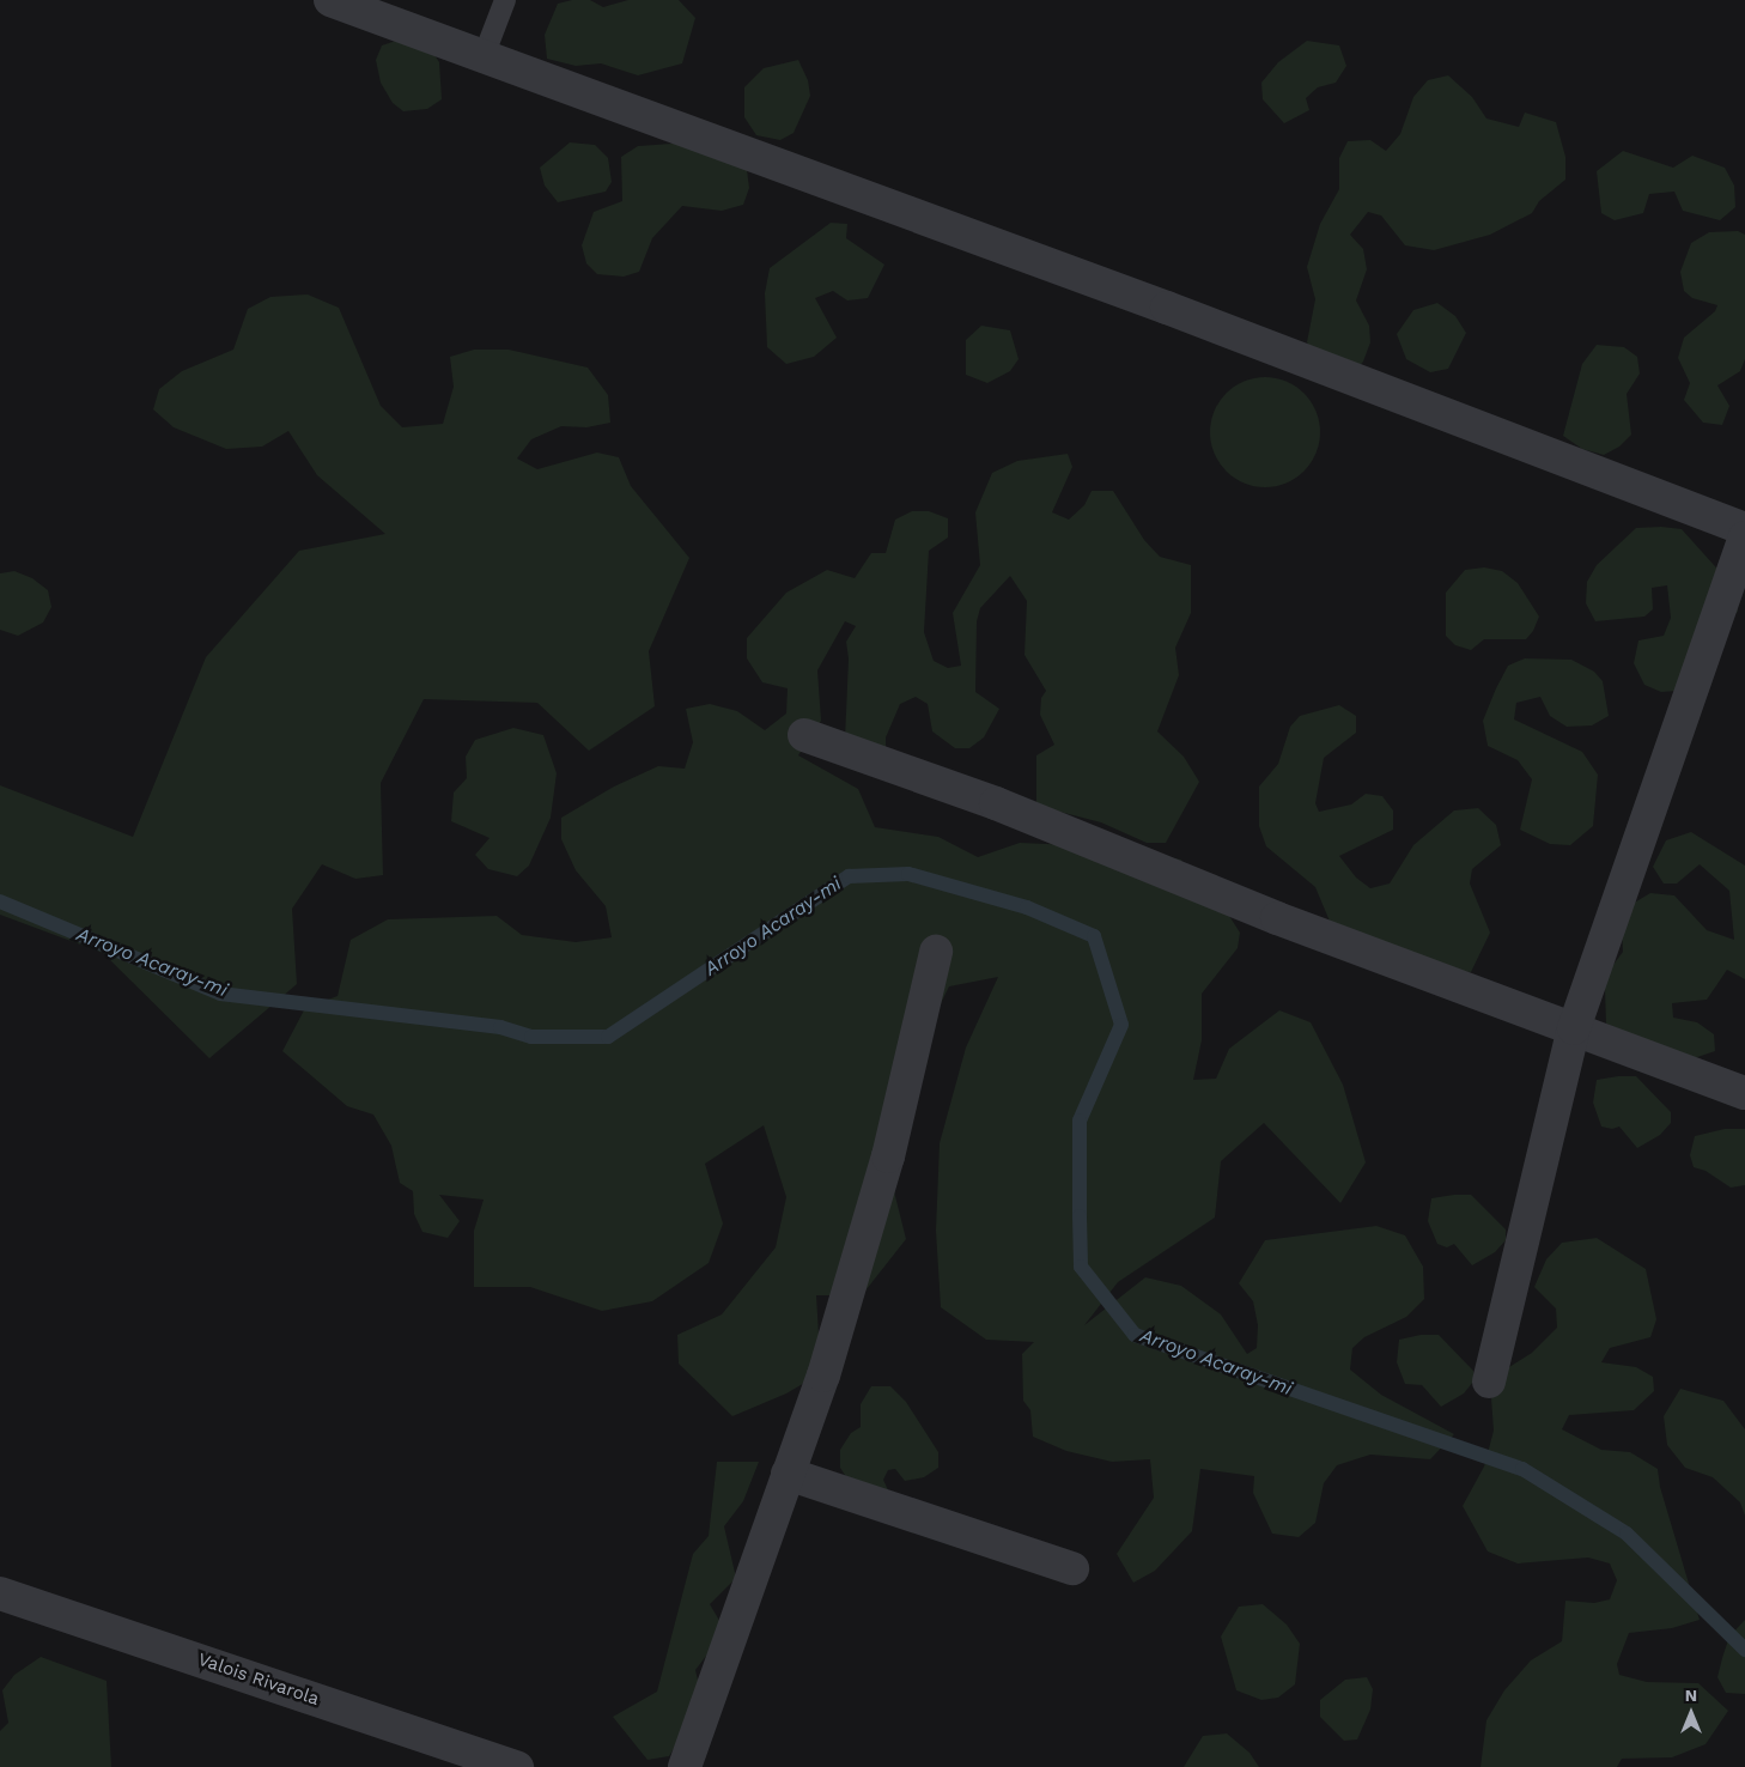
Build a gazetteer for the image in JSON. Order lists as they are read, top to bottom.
{
  "streets": {
    "street": ["Valois Rivarola"]
  },
  "water": ["Arroyo Acaray-mi"],
  "north": "top"
}
